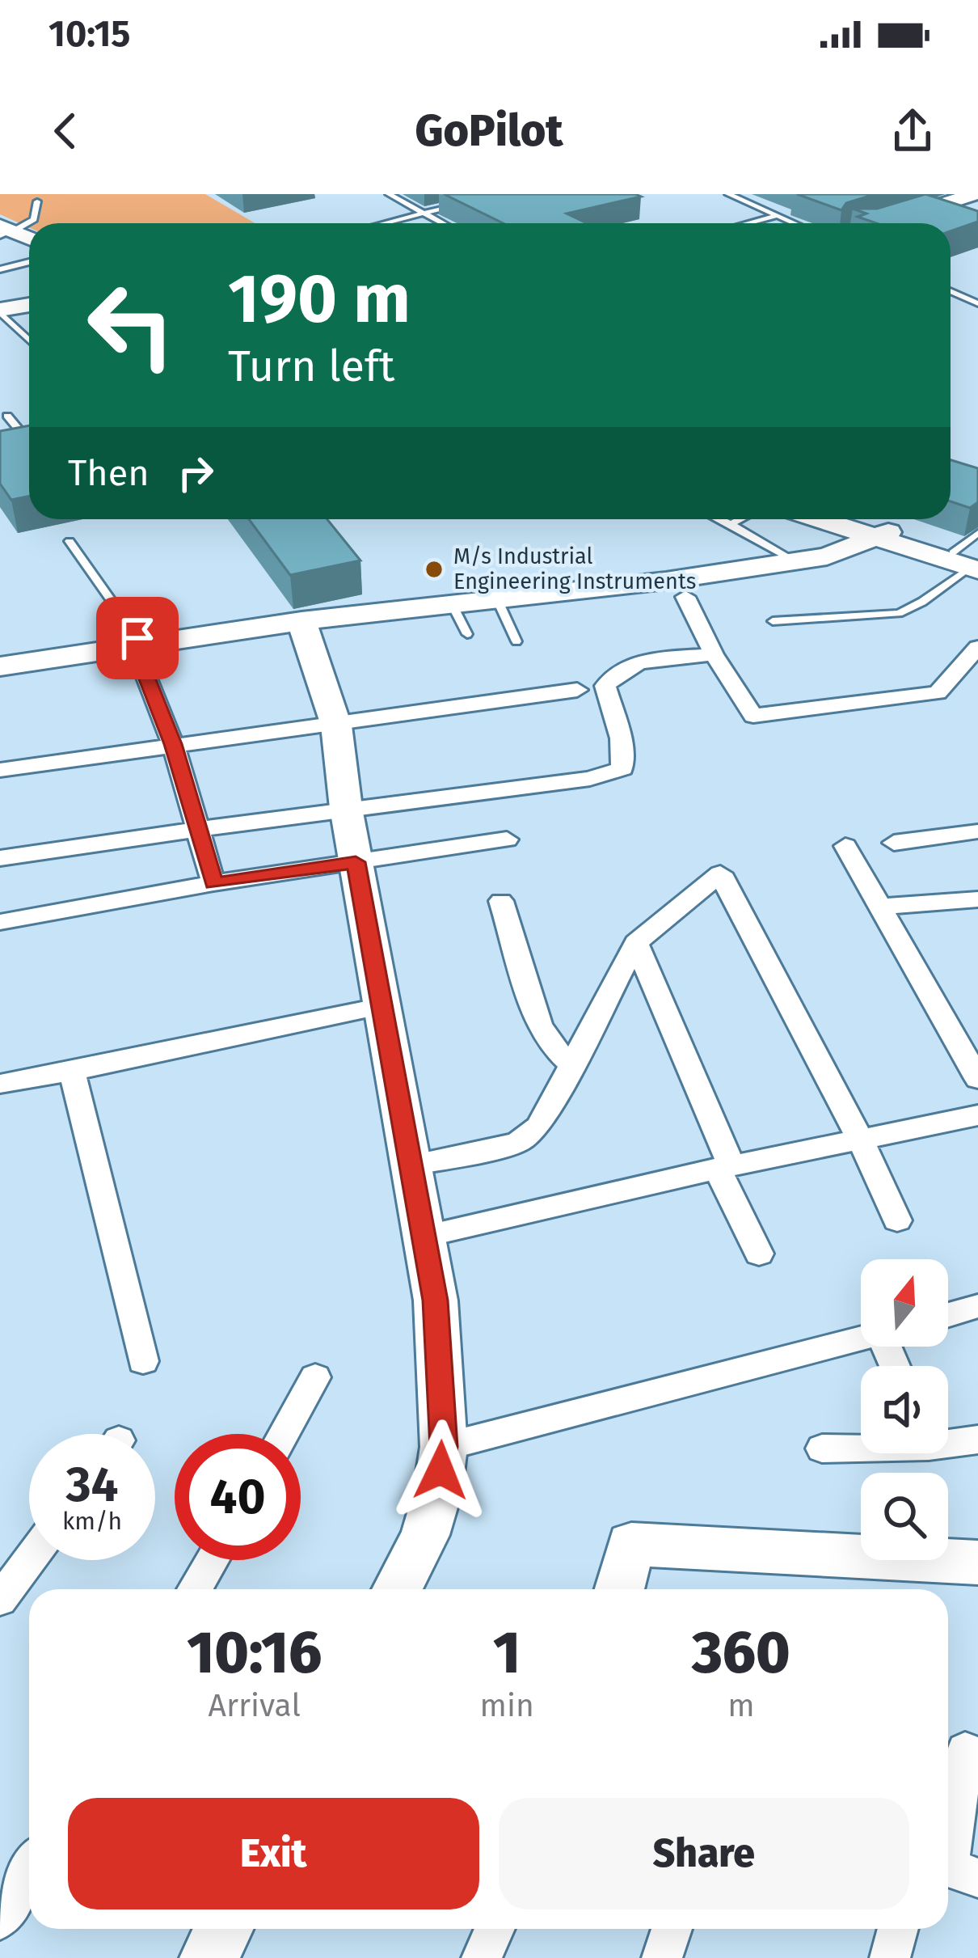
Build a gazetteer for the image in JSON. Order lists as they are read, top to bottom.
{
  "places": ["M/s Industrial Engineering Instruments"],
  "north": "top",
  "page": {
    "status": "10:15",
    "header": "GoPilot",
    "turn": ["190 m", "Turn left"],
    "then": "Then",
    "speed": "34 km/h",
    "limit": "40",
    "eta": [
      "10:16",
      "Arrival",
      "1",
      "min",
      "360",
      "m"
    ],
    "buttons": ["Exit", "Share"]
  }
}
